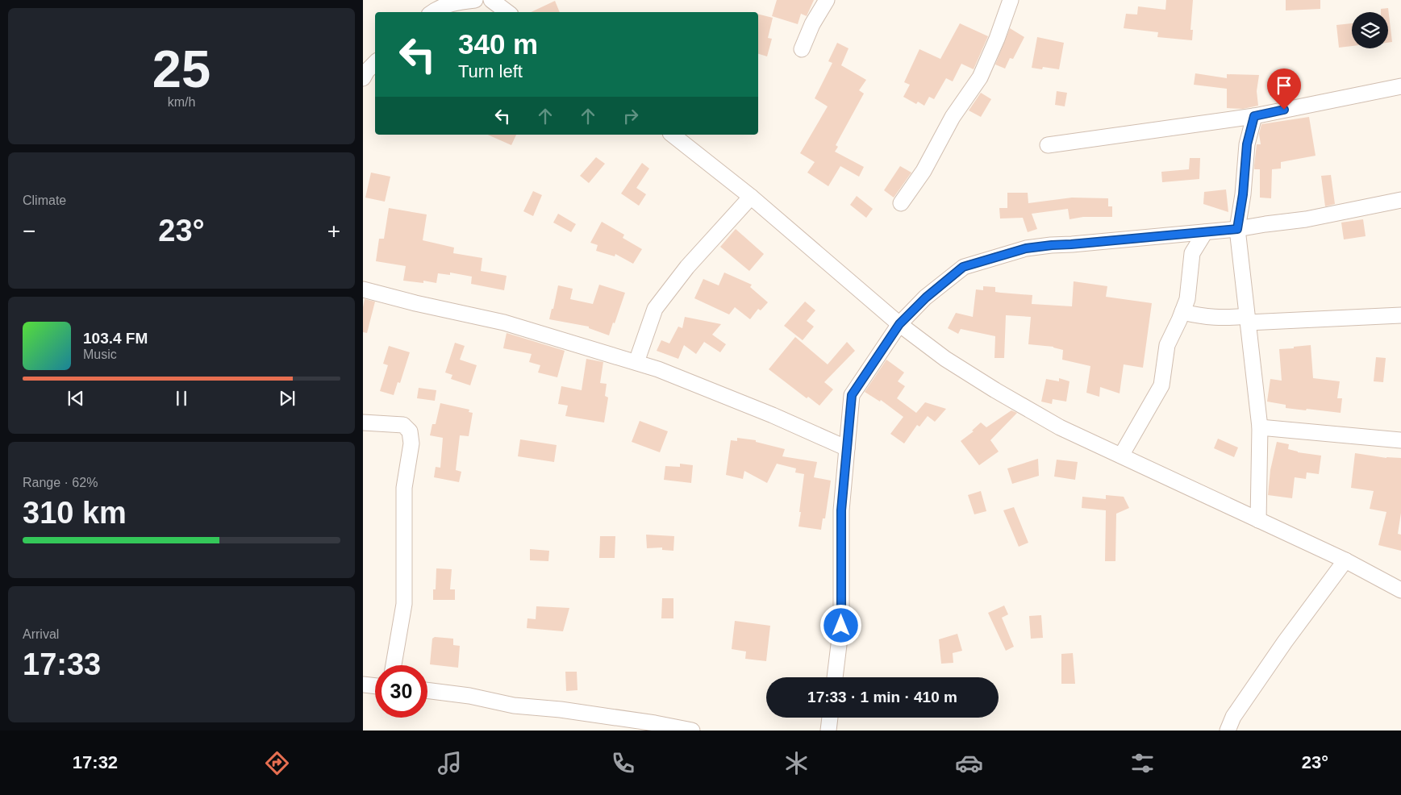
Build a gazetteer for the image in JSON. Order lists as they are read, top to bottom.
{
  "page": {
    "tile": [
      ["25", "km/h"],
      "Climate",
      ["Range · 62%", "310 km"],
      ["Arrival", "17:33"]
    ],
    "turn": ["340 m", "Turn left"],
    "heat": ["−", "23°", "+"],
    "song": ["103.4 FM", "Music"],
    "limit": "30",
    "trip": "17:33 · 1 min · 410 m",
    "tabs": ["17:32", "23°"]
  }
}
